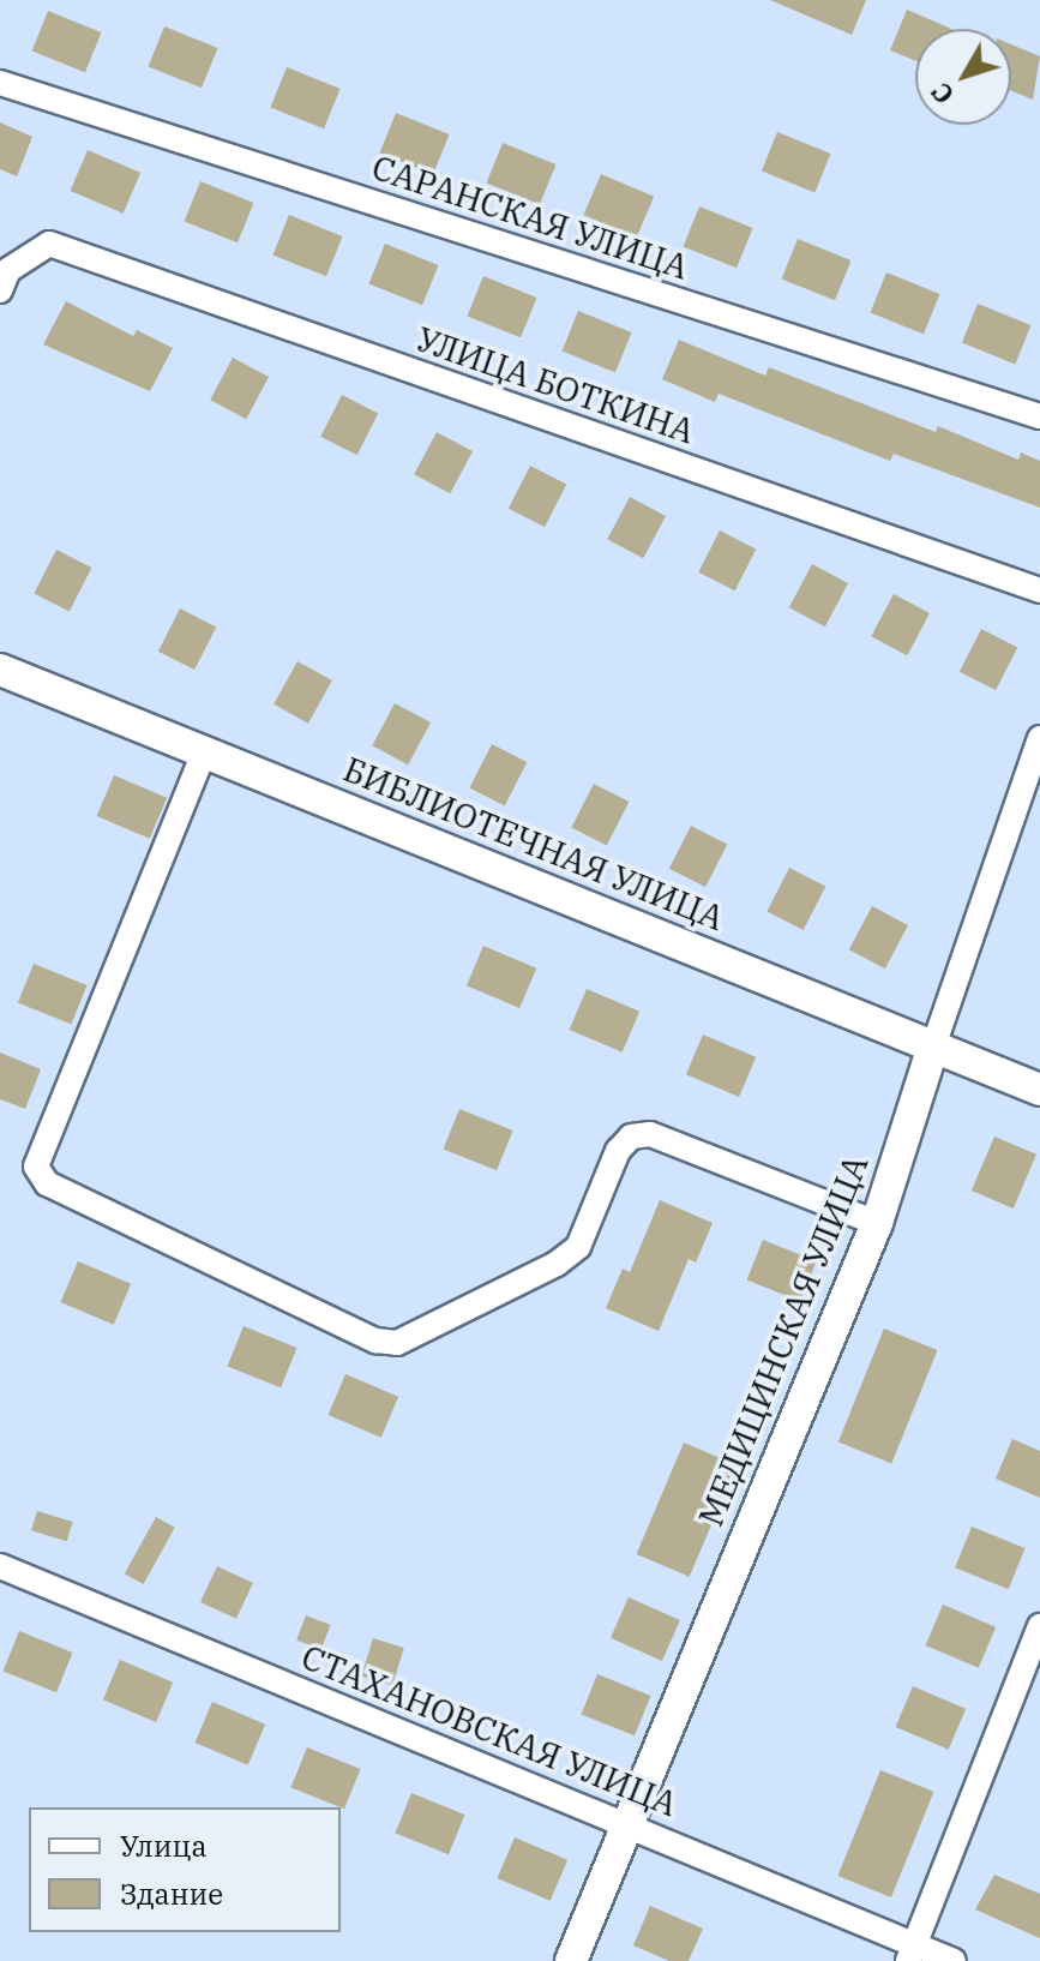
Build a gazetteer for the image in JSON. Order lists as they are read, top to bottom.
{
  "streets": {
    "street": [
      "САРАНСКАЯ УЛИЦА",
      "УЛИЦА БОТКИНА",
      "БИБЛИОТЕЧНАЯ УЛИЦА",
      "МЕДИЦИНСКАЯ УЛИЦА",
      "СТАХАНОВСКАЯ УЛИЦА"
    ]
  },
  "crossings": [
    ["БИБЛИОТЕЧНАЯ УЛИЦА", "МЕДИЦИНСКАЯ УЛИЦА"],
    ["МЕДИЦИНСКАЯ УЛИЦА", "СТАХАНОВСКАЯ УЛИЦА"]
  ],
  "legend": ["Улица", "Здание"],
  "north": "bottom left"
}
